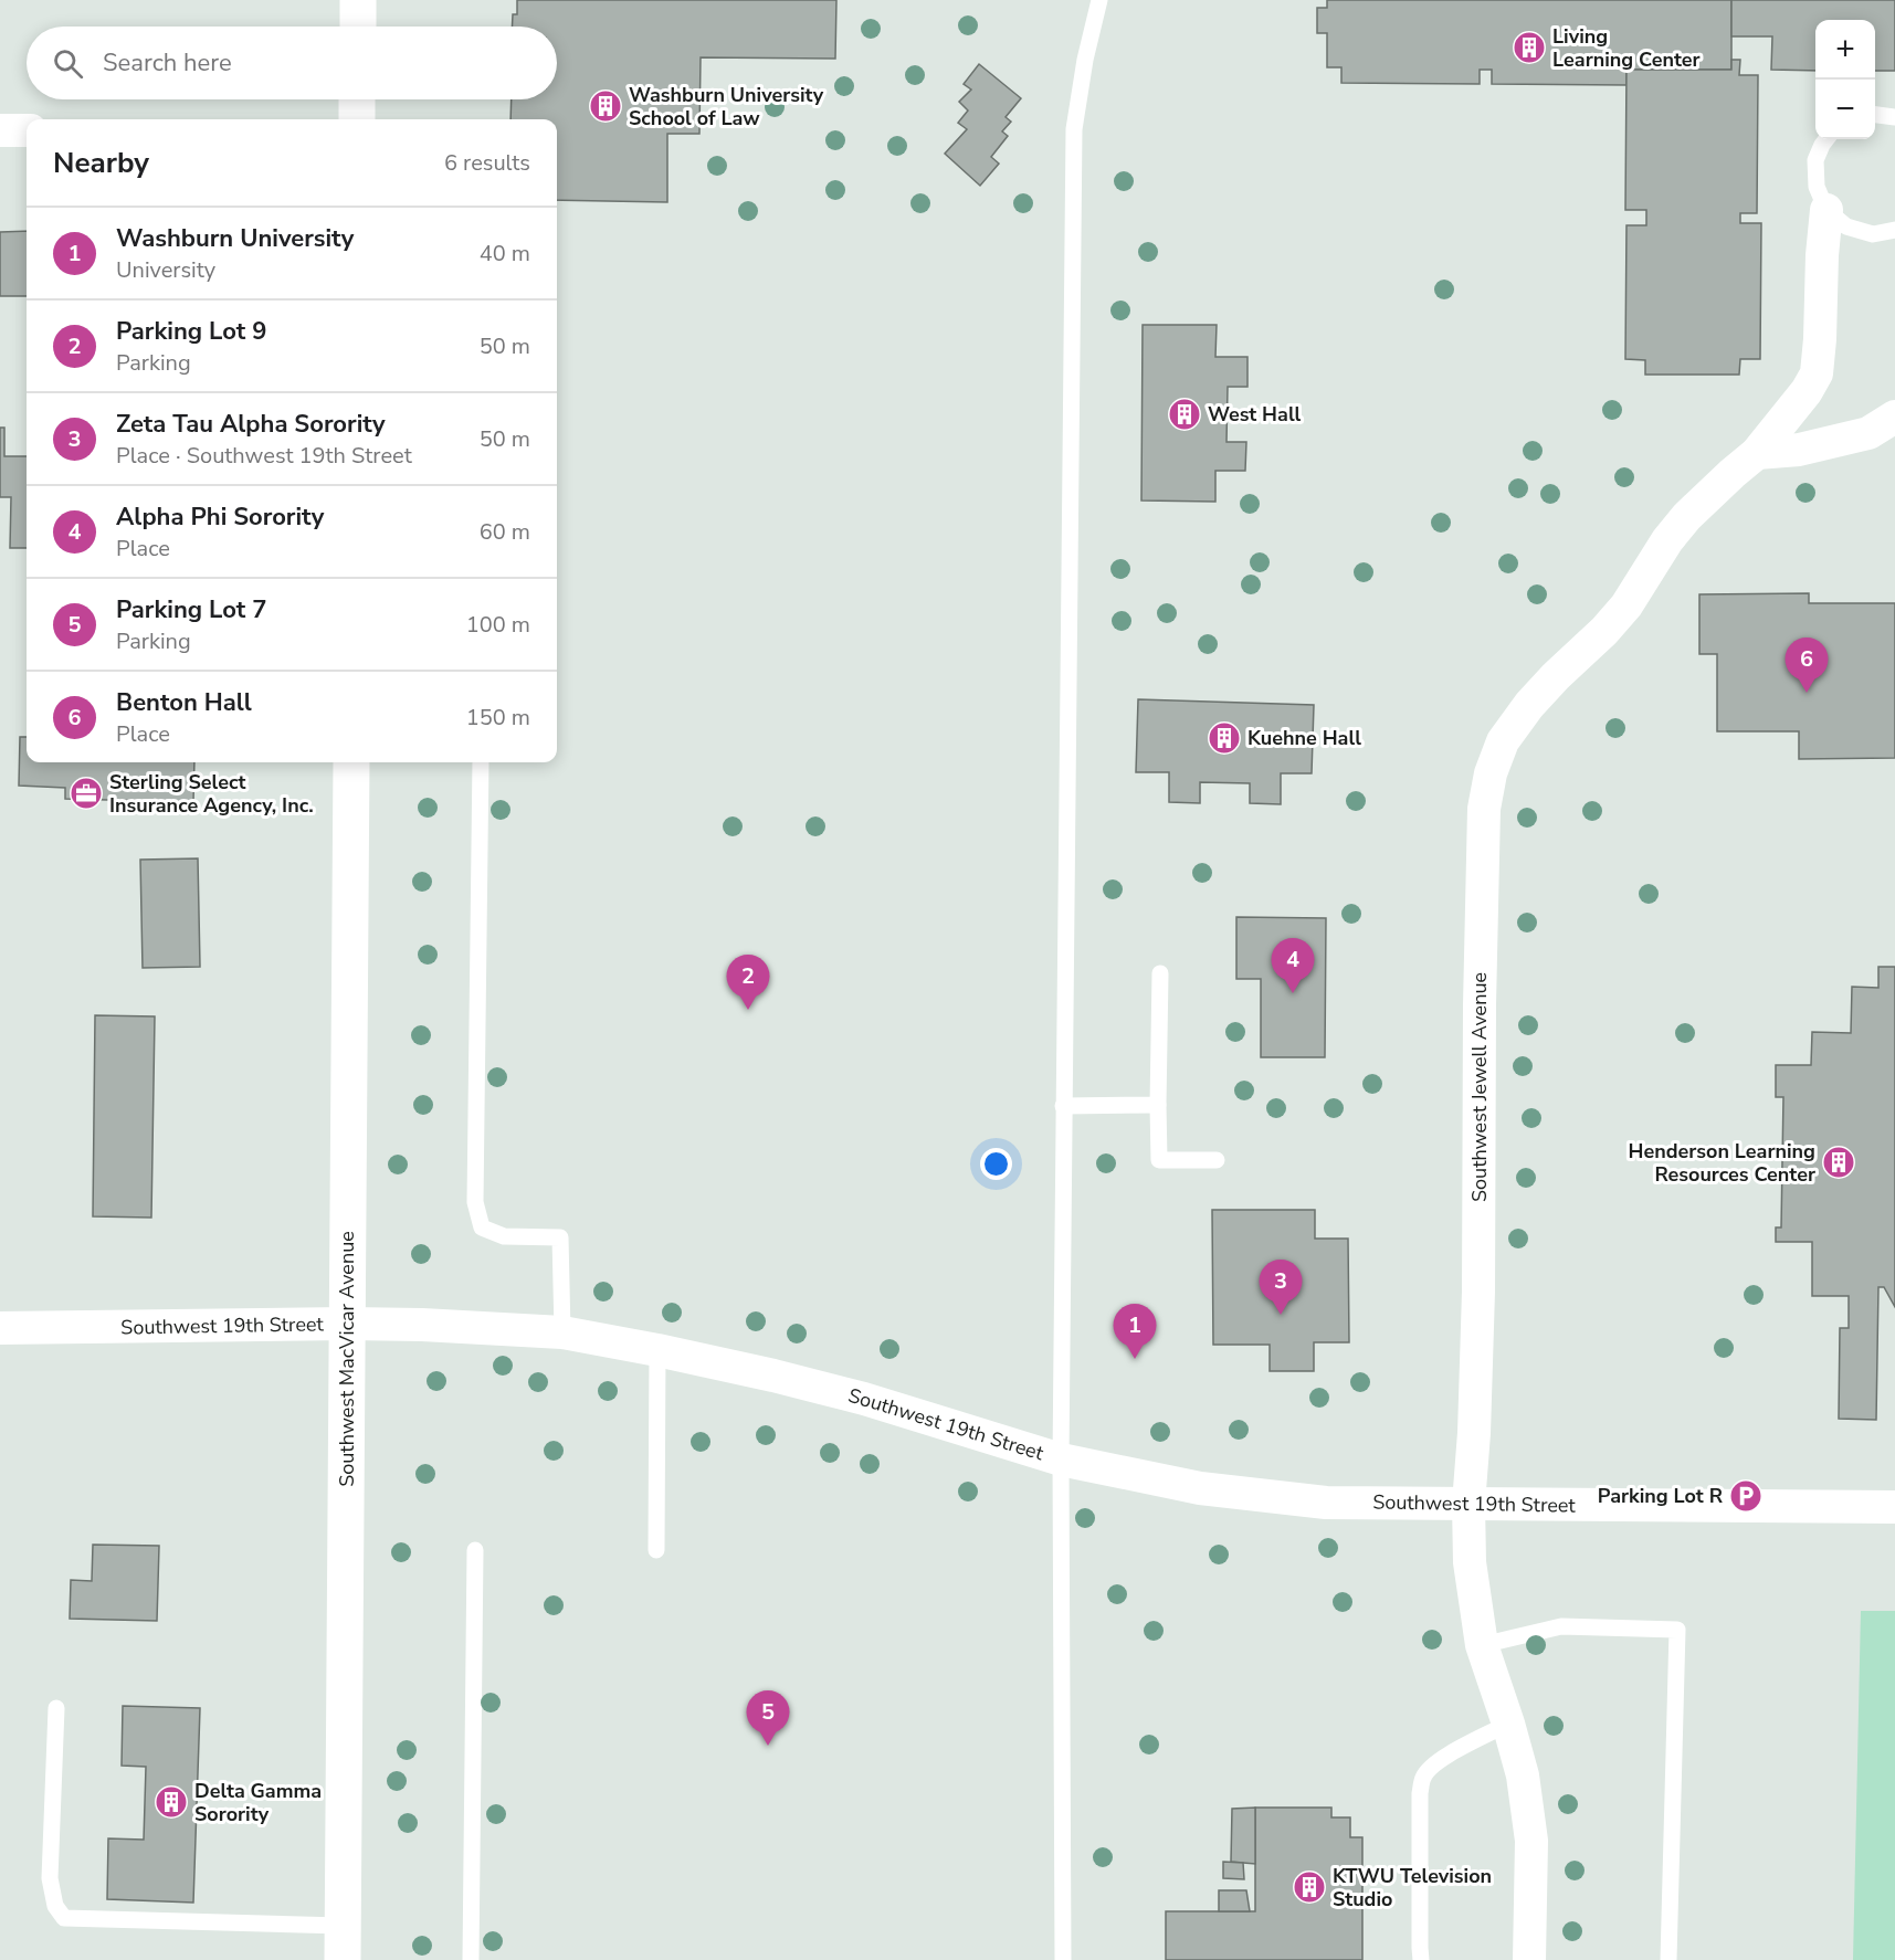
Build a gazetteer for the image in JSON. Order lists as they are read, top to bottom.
{
  "streets": {
    "street": ["Southwest Jewell Avenue", "Southwest 19th Street", "Southwest MacVicar Avenue"]
  },
  "crossings": [
    ["Southwest Jewell Avenue", "Southwest 19th Street"],
    ["Southwest 19th Street", "Southwest MacVicar Avenue"]
  ],
  "places": {
    "building": [
      "Living Learning Center",
      "Washburn University School of Law",
      "West Hall",
      "Kuehne Hall",
      "Henderson Learning Resources Center",
      "Delta Gamma Sorority",
      "KTWU Television Studio"
    ],
    "office": ["Sterling Select Insurance Agency, Inc."],
    "parking": ["Parking Lot R"]
  },
  "page": {
    "map_buttons": ["+", "−"],
    "search": "Search here",
    "heading": ["Nearby", "6 results"],
    "list": [
      {
        "mark": "1",
        "name": "Washburn University",
        "note": "University",
        "value": "40 m"
      },
      {
        "mark": "2",
        "name": "Parking Lot 9",
        "note": "Parking",
        "value": "50 m"
      },
      {
        "mark": "3",
        "name": "Zeta Tau Alpha Sorority",
        "note": "Place · Southwest 19th Street",
        "value": "50 m"
      },
      {
        "mark": "4",
        "name": "Alpha Phi Sorority",
        "note": "Place",
        "value": "60 m"
      },
      {
        "mark": "5",
        "name": "Parking Lot 7",
        "note": "Parking",
        "value": "100 m"
      },
      {
        "mark": "6",
        "name": "Benton Hall",
        "note": "Place",
        "value": "150 m"
      }
    ],
    "pins": [
      "6",
      "4",
      "2",
      "3",
      "1",
      "5"
    ]
  }
}
